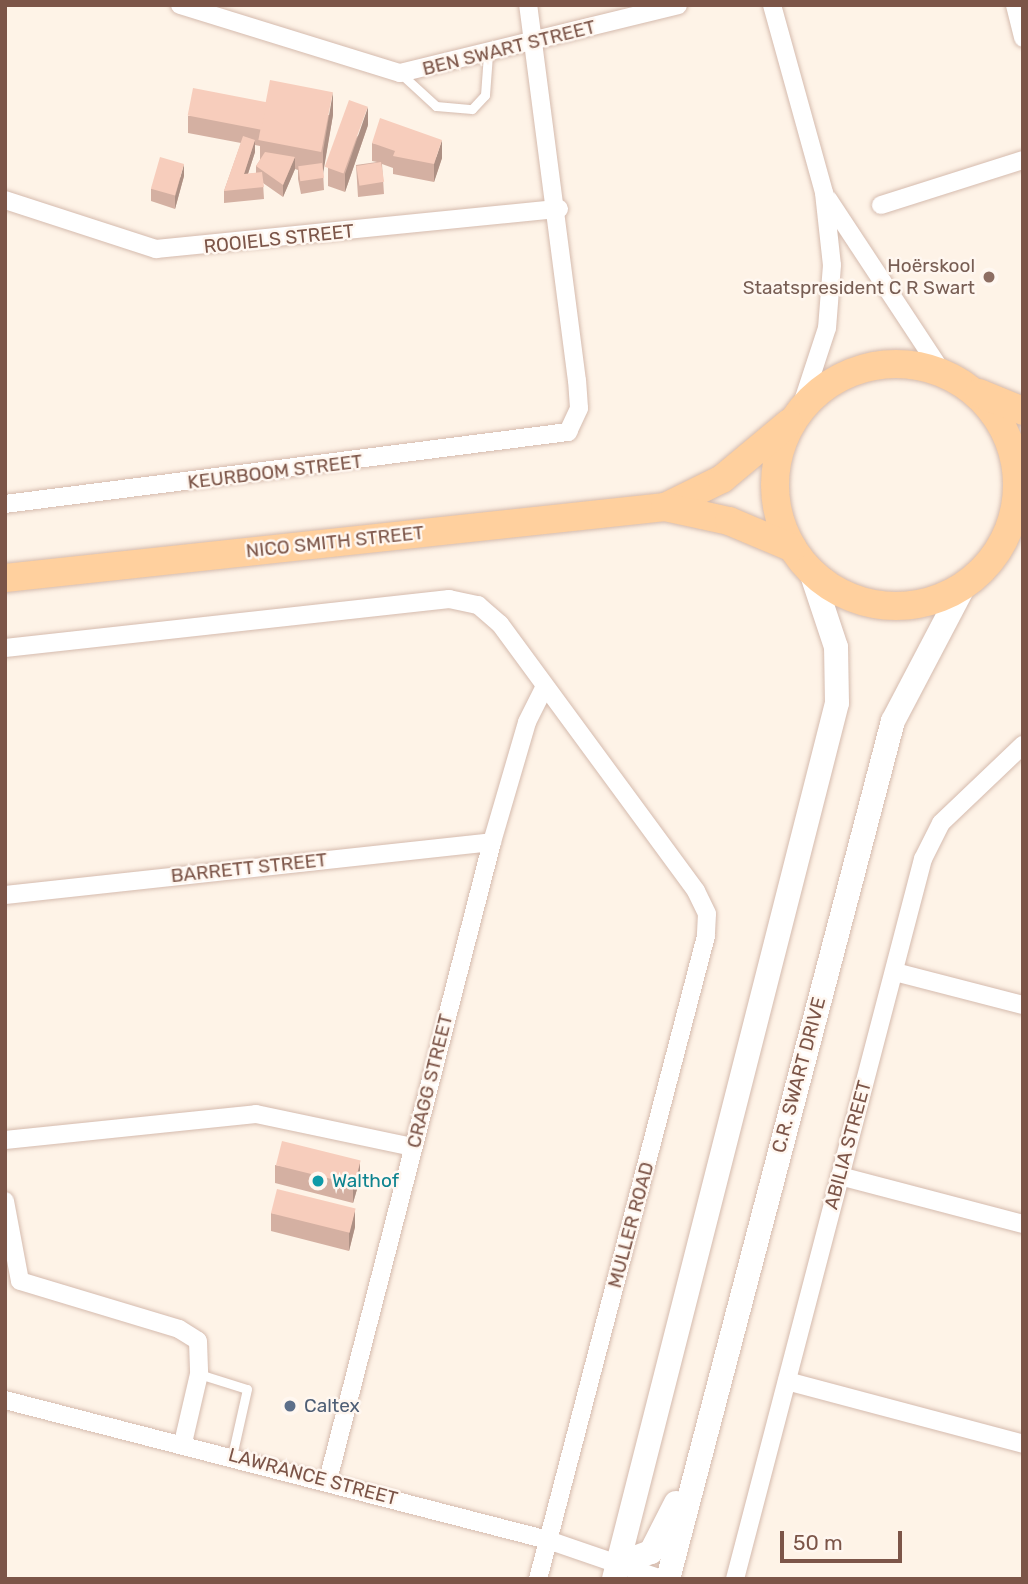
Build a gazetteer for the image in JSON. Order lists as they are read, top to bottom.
{
  "streets": {
    "main road": ["NICO SMITH STREET", "C.R. SWART DRIVE"],
    "street": [
      "BEN SWART STREET",
      "ROOIELS STREET",
      "KEURBOOM STREET",
      "BARRETT STREET",
      "CRAGG STREET",
      "ABILIA STREET",
      "MULLER ROAD",
      "LAWRANCE STREET"
    ]
  },
  "crossings": [
    ["ROOIELS STREET", "KEURBOOM STREET"],
    ["NICO SMITH STREET", "C.R. SWART DRIVE"],
    ["BARRETT STREET", "CRAGG STREET"],
    ["CRAGG STREET", "MULLER ROAD"],
    ["CRAGG STREET", "LAWRANCE STREET"],
    ["MULLER ROAD", "LAWRANCE STREET"]
  ],
  "places": ["Hoërskool Staatspresident C R Swart", "Walthof", "Caltex"],
  "scale_bar": "50 m"
}
